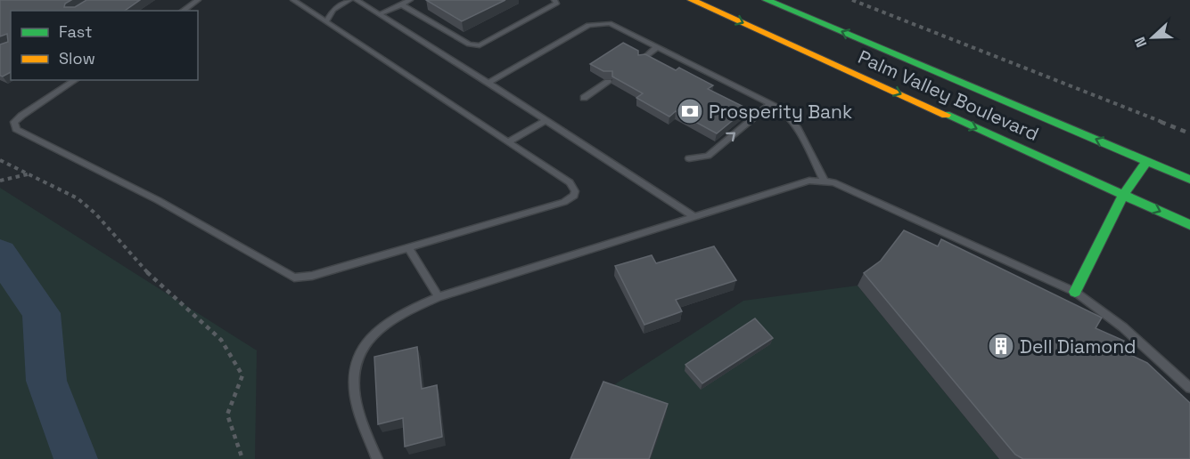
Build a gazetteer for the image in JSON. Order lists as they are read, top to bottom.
{
  "streets": {
    "main road": ["Palm Valley Boulevard"]
  },
  "places": {
    "bank": ["Prosperity Bank"],
    "building": ["Dell Diamond"]
  },
  "legend": ["Fast", "Slow"],
  "north": "left"
}
